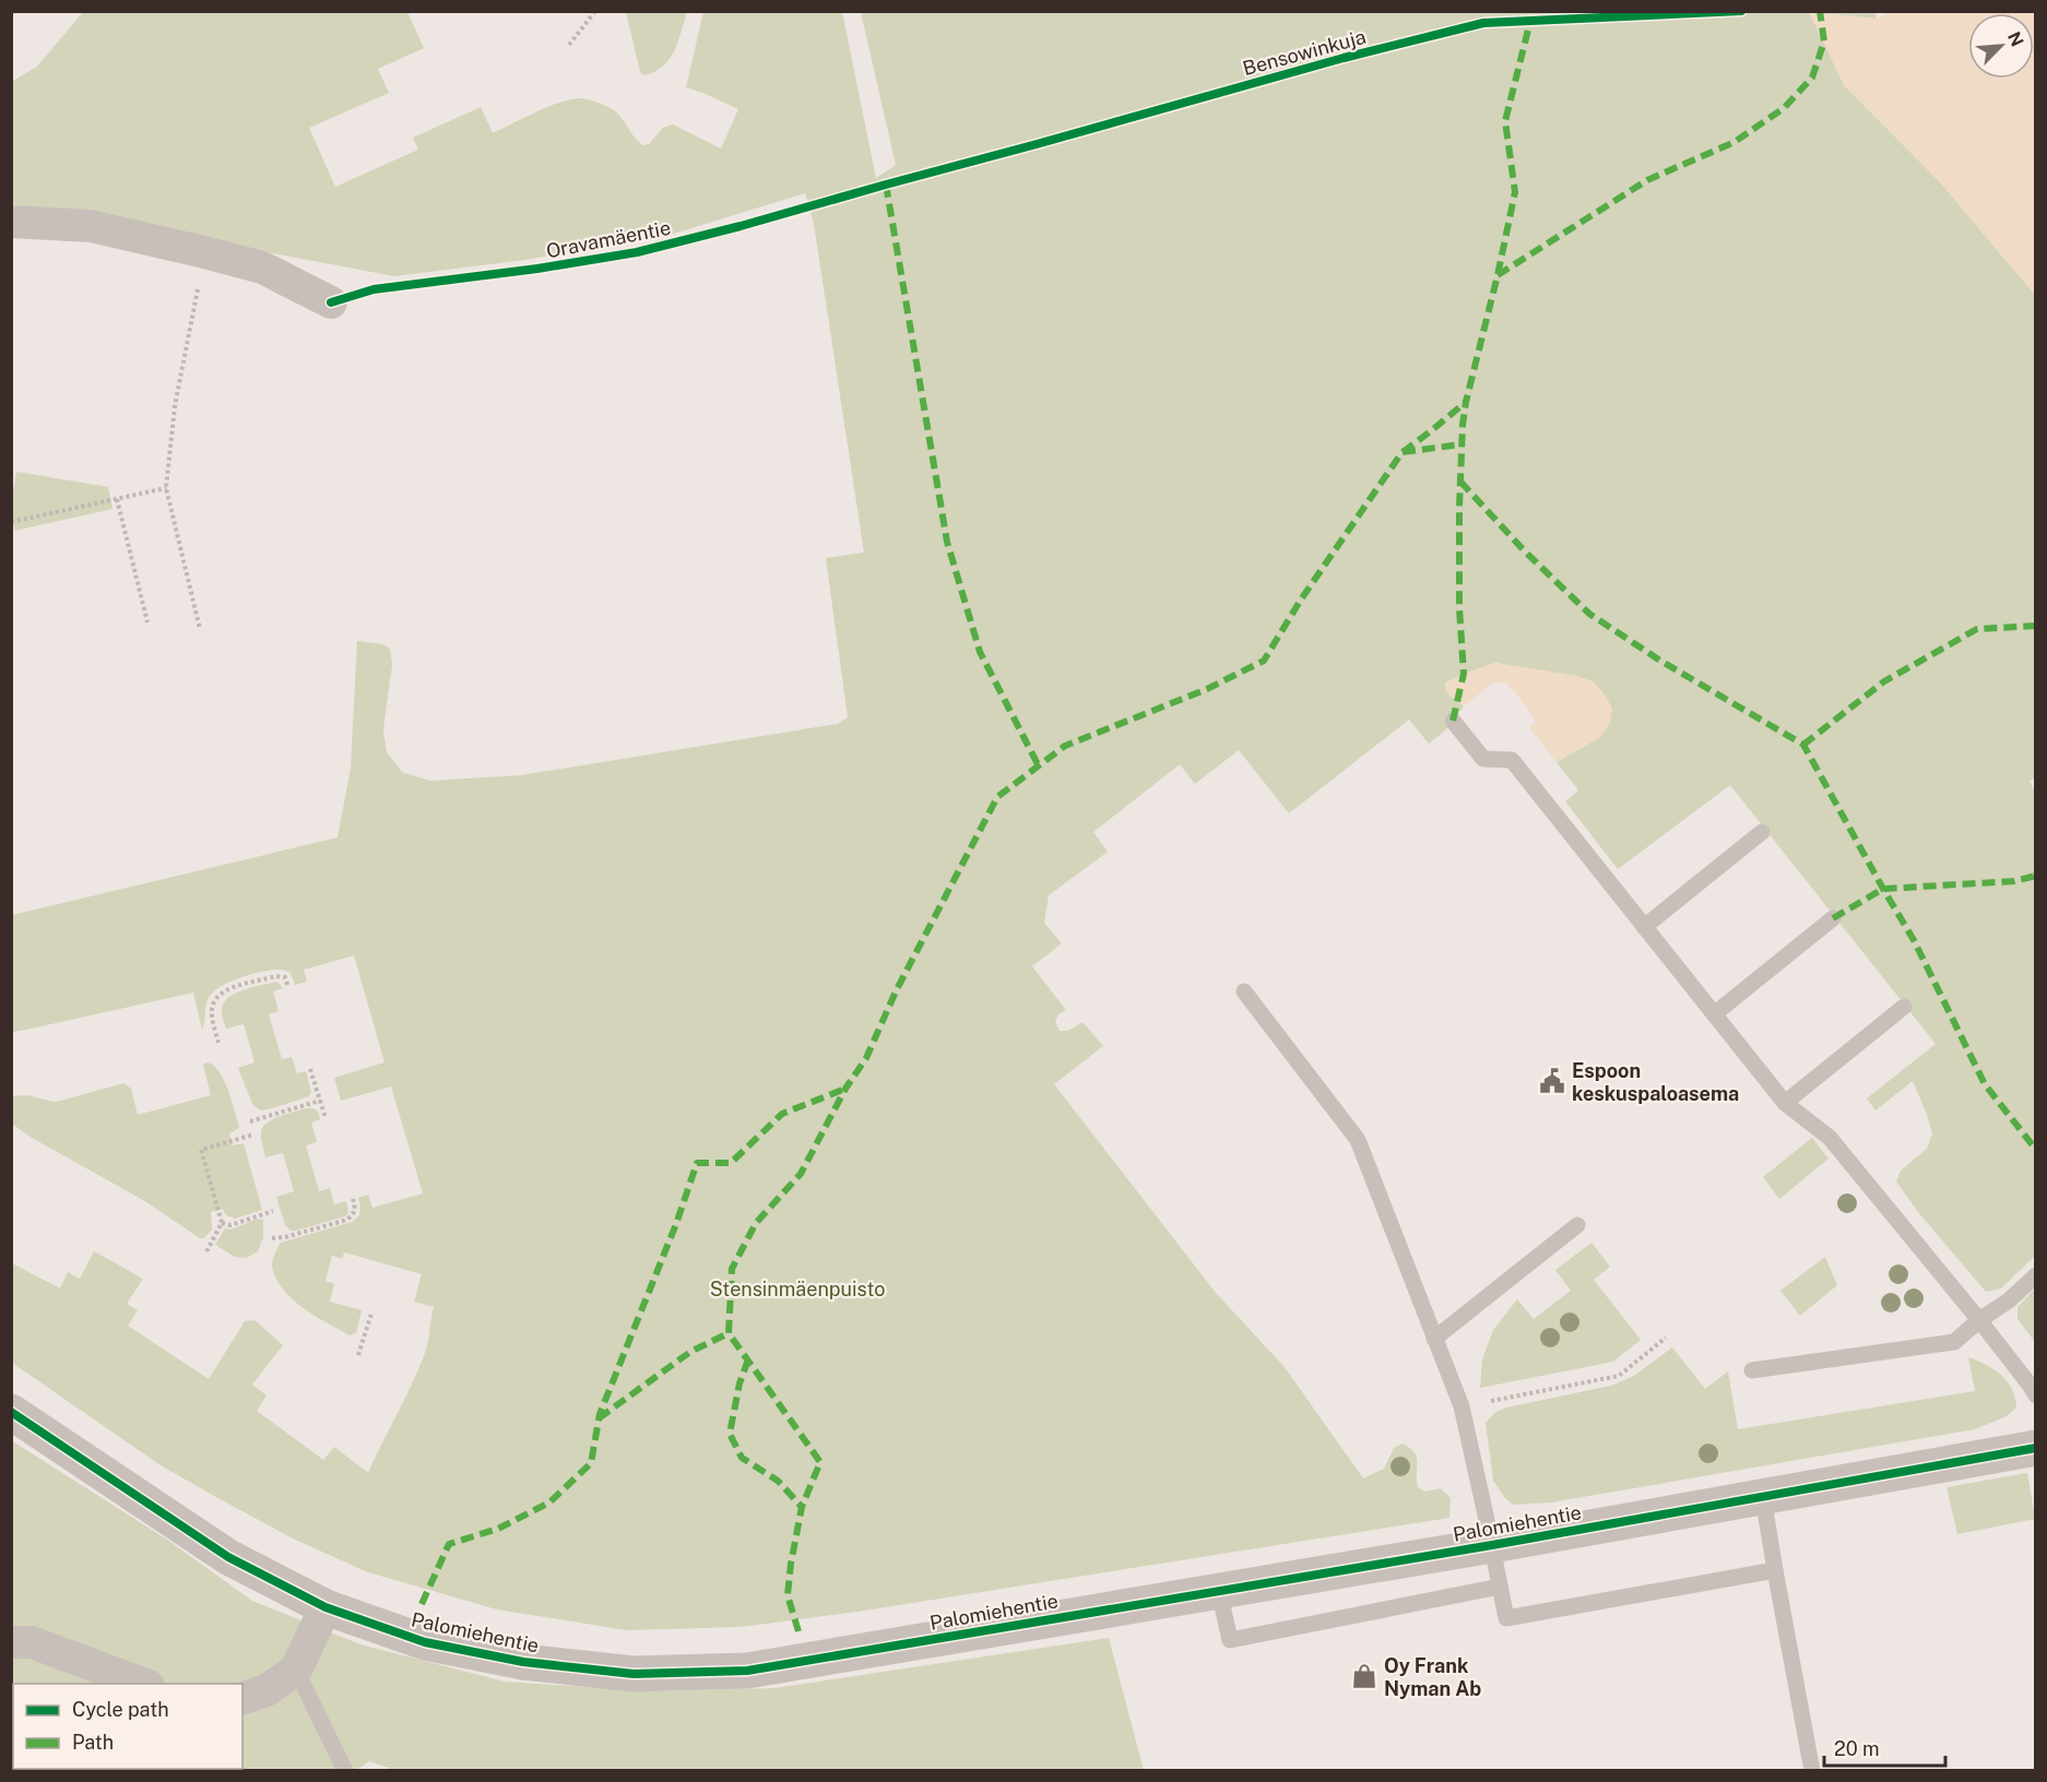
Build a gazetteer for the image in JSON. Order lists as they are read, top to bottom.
{
  "streets": {
    "street": ["Palomiehentie"],
    "cycle path": ["Bensowinkuja"]
  },
  "parks": ["Stensinmäenpuisto"],
  "places": {
    "public building": ["Espoon keskuspaloasema"],
    "shop": ["Oy Frank Nyman Ab"]
  },
  "legend": ["Cycle path", "Path"],
  "scale_bar": "20 m",
  "north": "top right"
}
